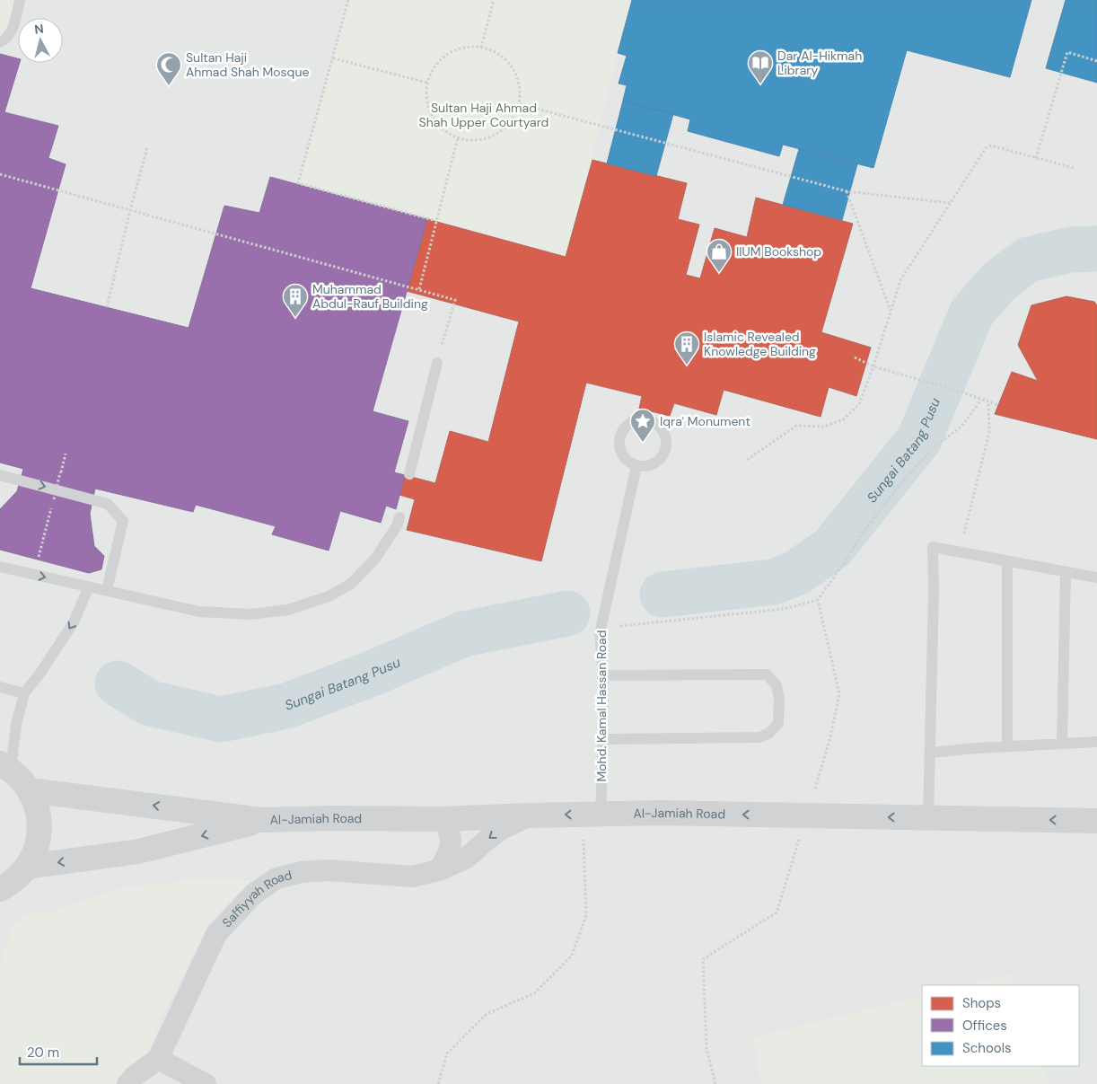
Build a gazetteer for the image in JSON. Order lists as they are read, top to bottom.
{
  "streets": {
    "street": ["Al-Jamiah Road", "Saffiyyah Road"],
    "lane": ["Mohd. Kamal Hassan Road"]
  },
  "crossings": [
    ["Mohd. Kamal Hassan Road", "Al-Jamiah Road"],
    ["Al-Jamiah Road", "Saffiyyah Road"]
  ],
  "one_way": ["Al-Jamiah Road"],
  "water": ["Sungai Batang Pusu"],
  "parks": ["Sultan Haji Ahmad Shah Upper Courtyard"],
  "places": {
    "library": ["Dar Al-Hikmah Library"],
    "mosque": ["Sultan Haji Ahmad Shah Mosque"],
    "shop": ["IIUM Bookshop"],
    "building": ["Muhammad Abdul-Rauf Building", "Islamic Revealed Knowledge Building"],
    "place": ["Iqra' Monument"]
  },
  "legend": ["Shops", "Offices", "Schools"],
  "scale_bar": "20 m",
  "north": "top"
}
